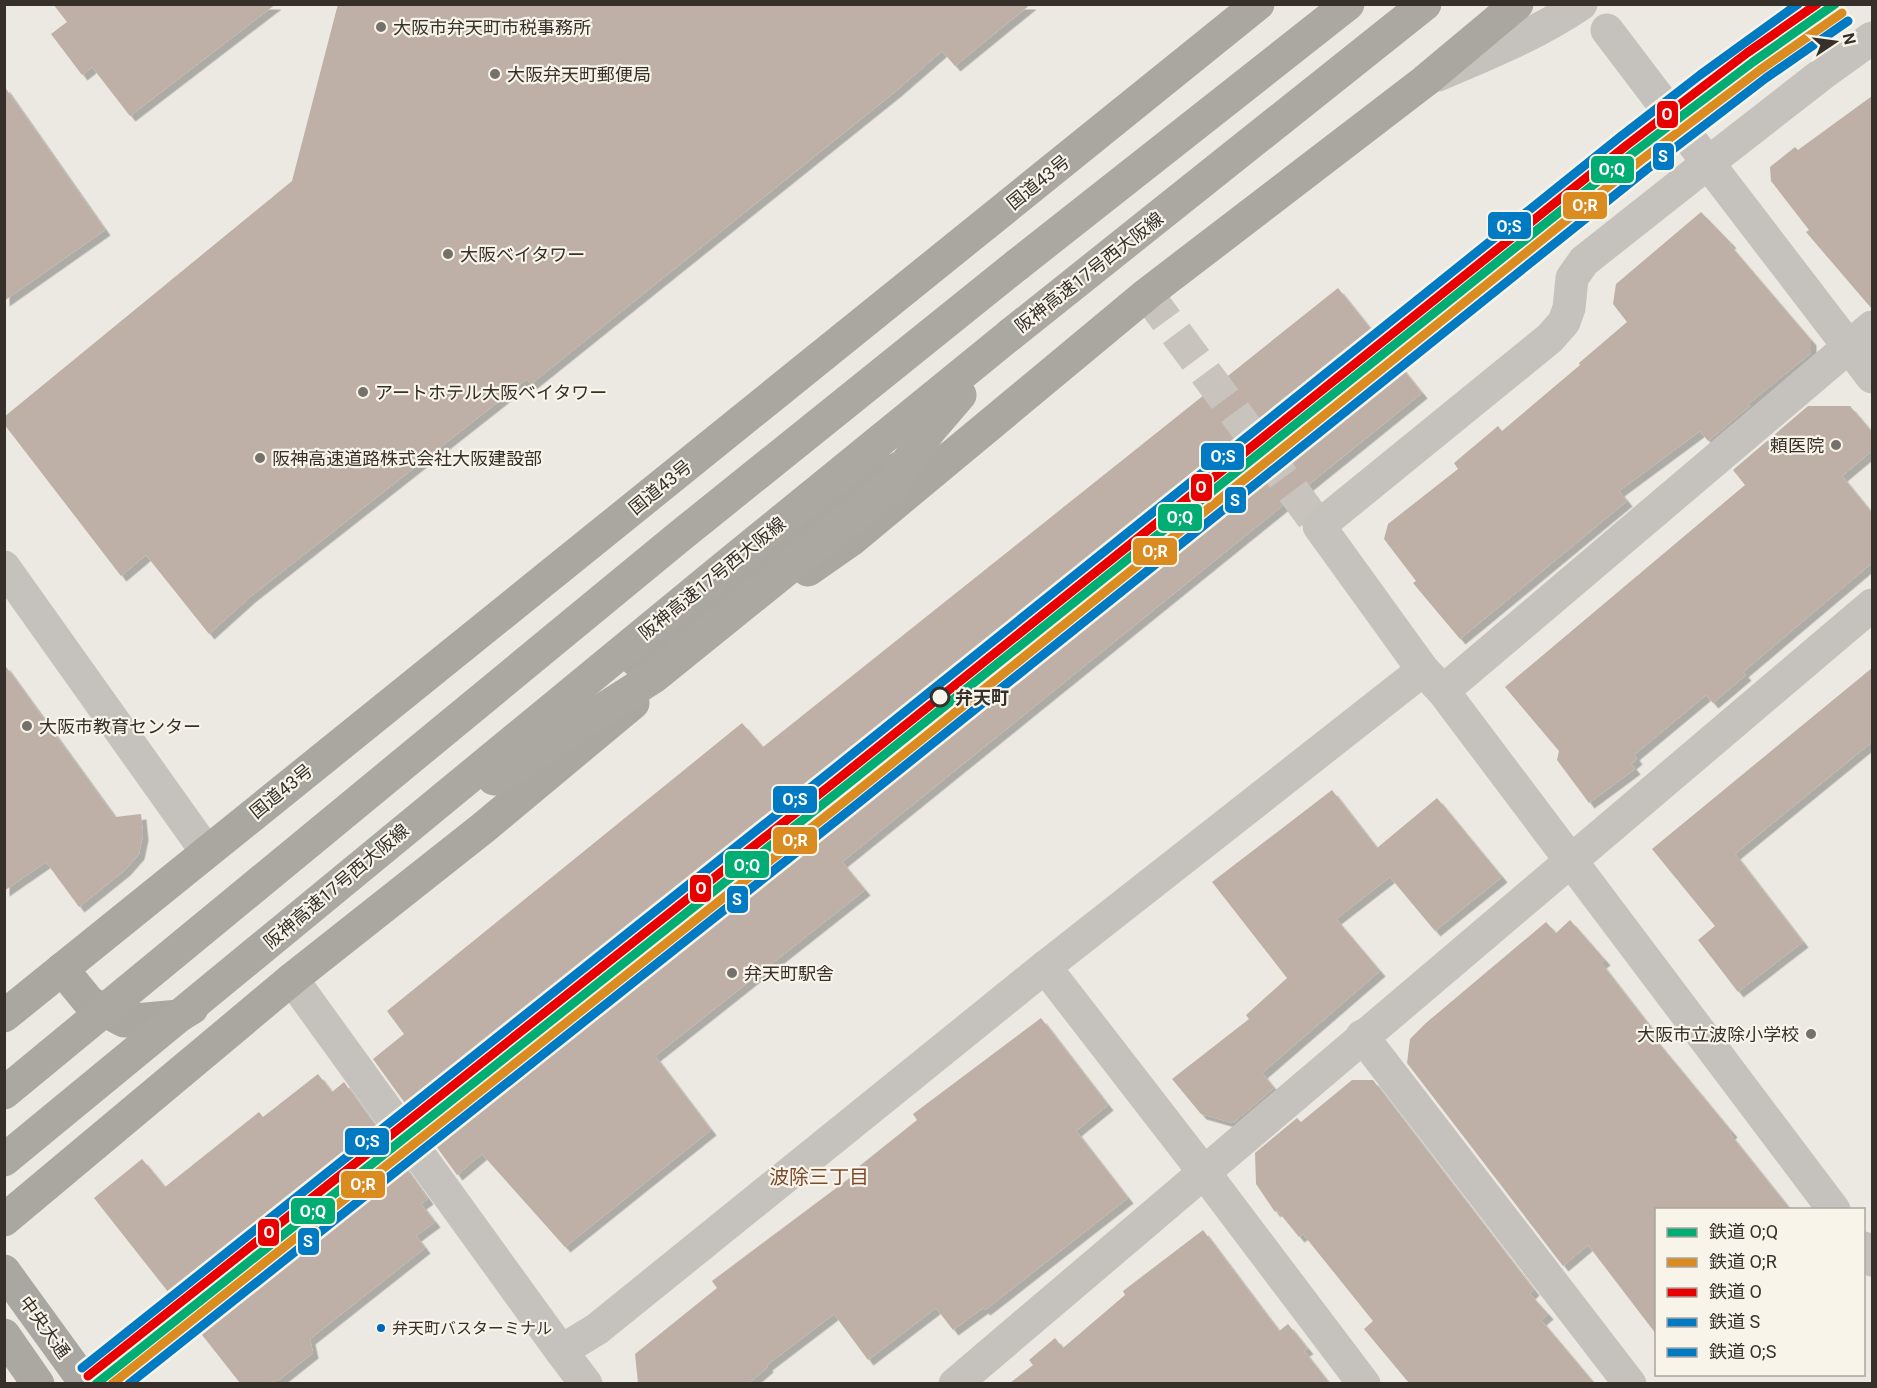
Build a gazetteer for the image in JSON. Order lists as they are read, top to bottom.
{
  "streets": {
    "highway": ["国道43号", "阪神高速17号西大阪線"],
    "main road": ["中央大通"]
  },
  "districts": ["波除三丁目"],
  "places": [
    "大阪市弁天町市税事務所",
    "大阪弁天町郵便局",
    "大阪ベイタワー",
    "アートホテル大阪ベイタワー",
    "頼医院",
    "阪神高速道路株式会社大阪建設部",
    "弁天町",
    "大阪市教育センター",
    "弁天町駅舎",
    "大阪市立波除小学校",
    "弁天町バスターミナル"
  ],
  "lines": [
    "rail line O;Q",
    "rail line O",
    "rail line O;S",
    "rail line O;R",
    "rail line S"
  ],
  "legend": [
    "鉄道 O;Q",
    "鉄道 O;R",
    "鉄道 O",
    "鉄道 S",
    "鉄道 O;S"
  ],
  "north": "right"
}
